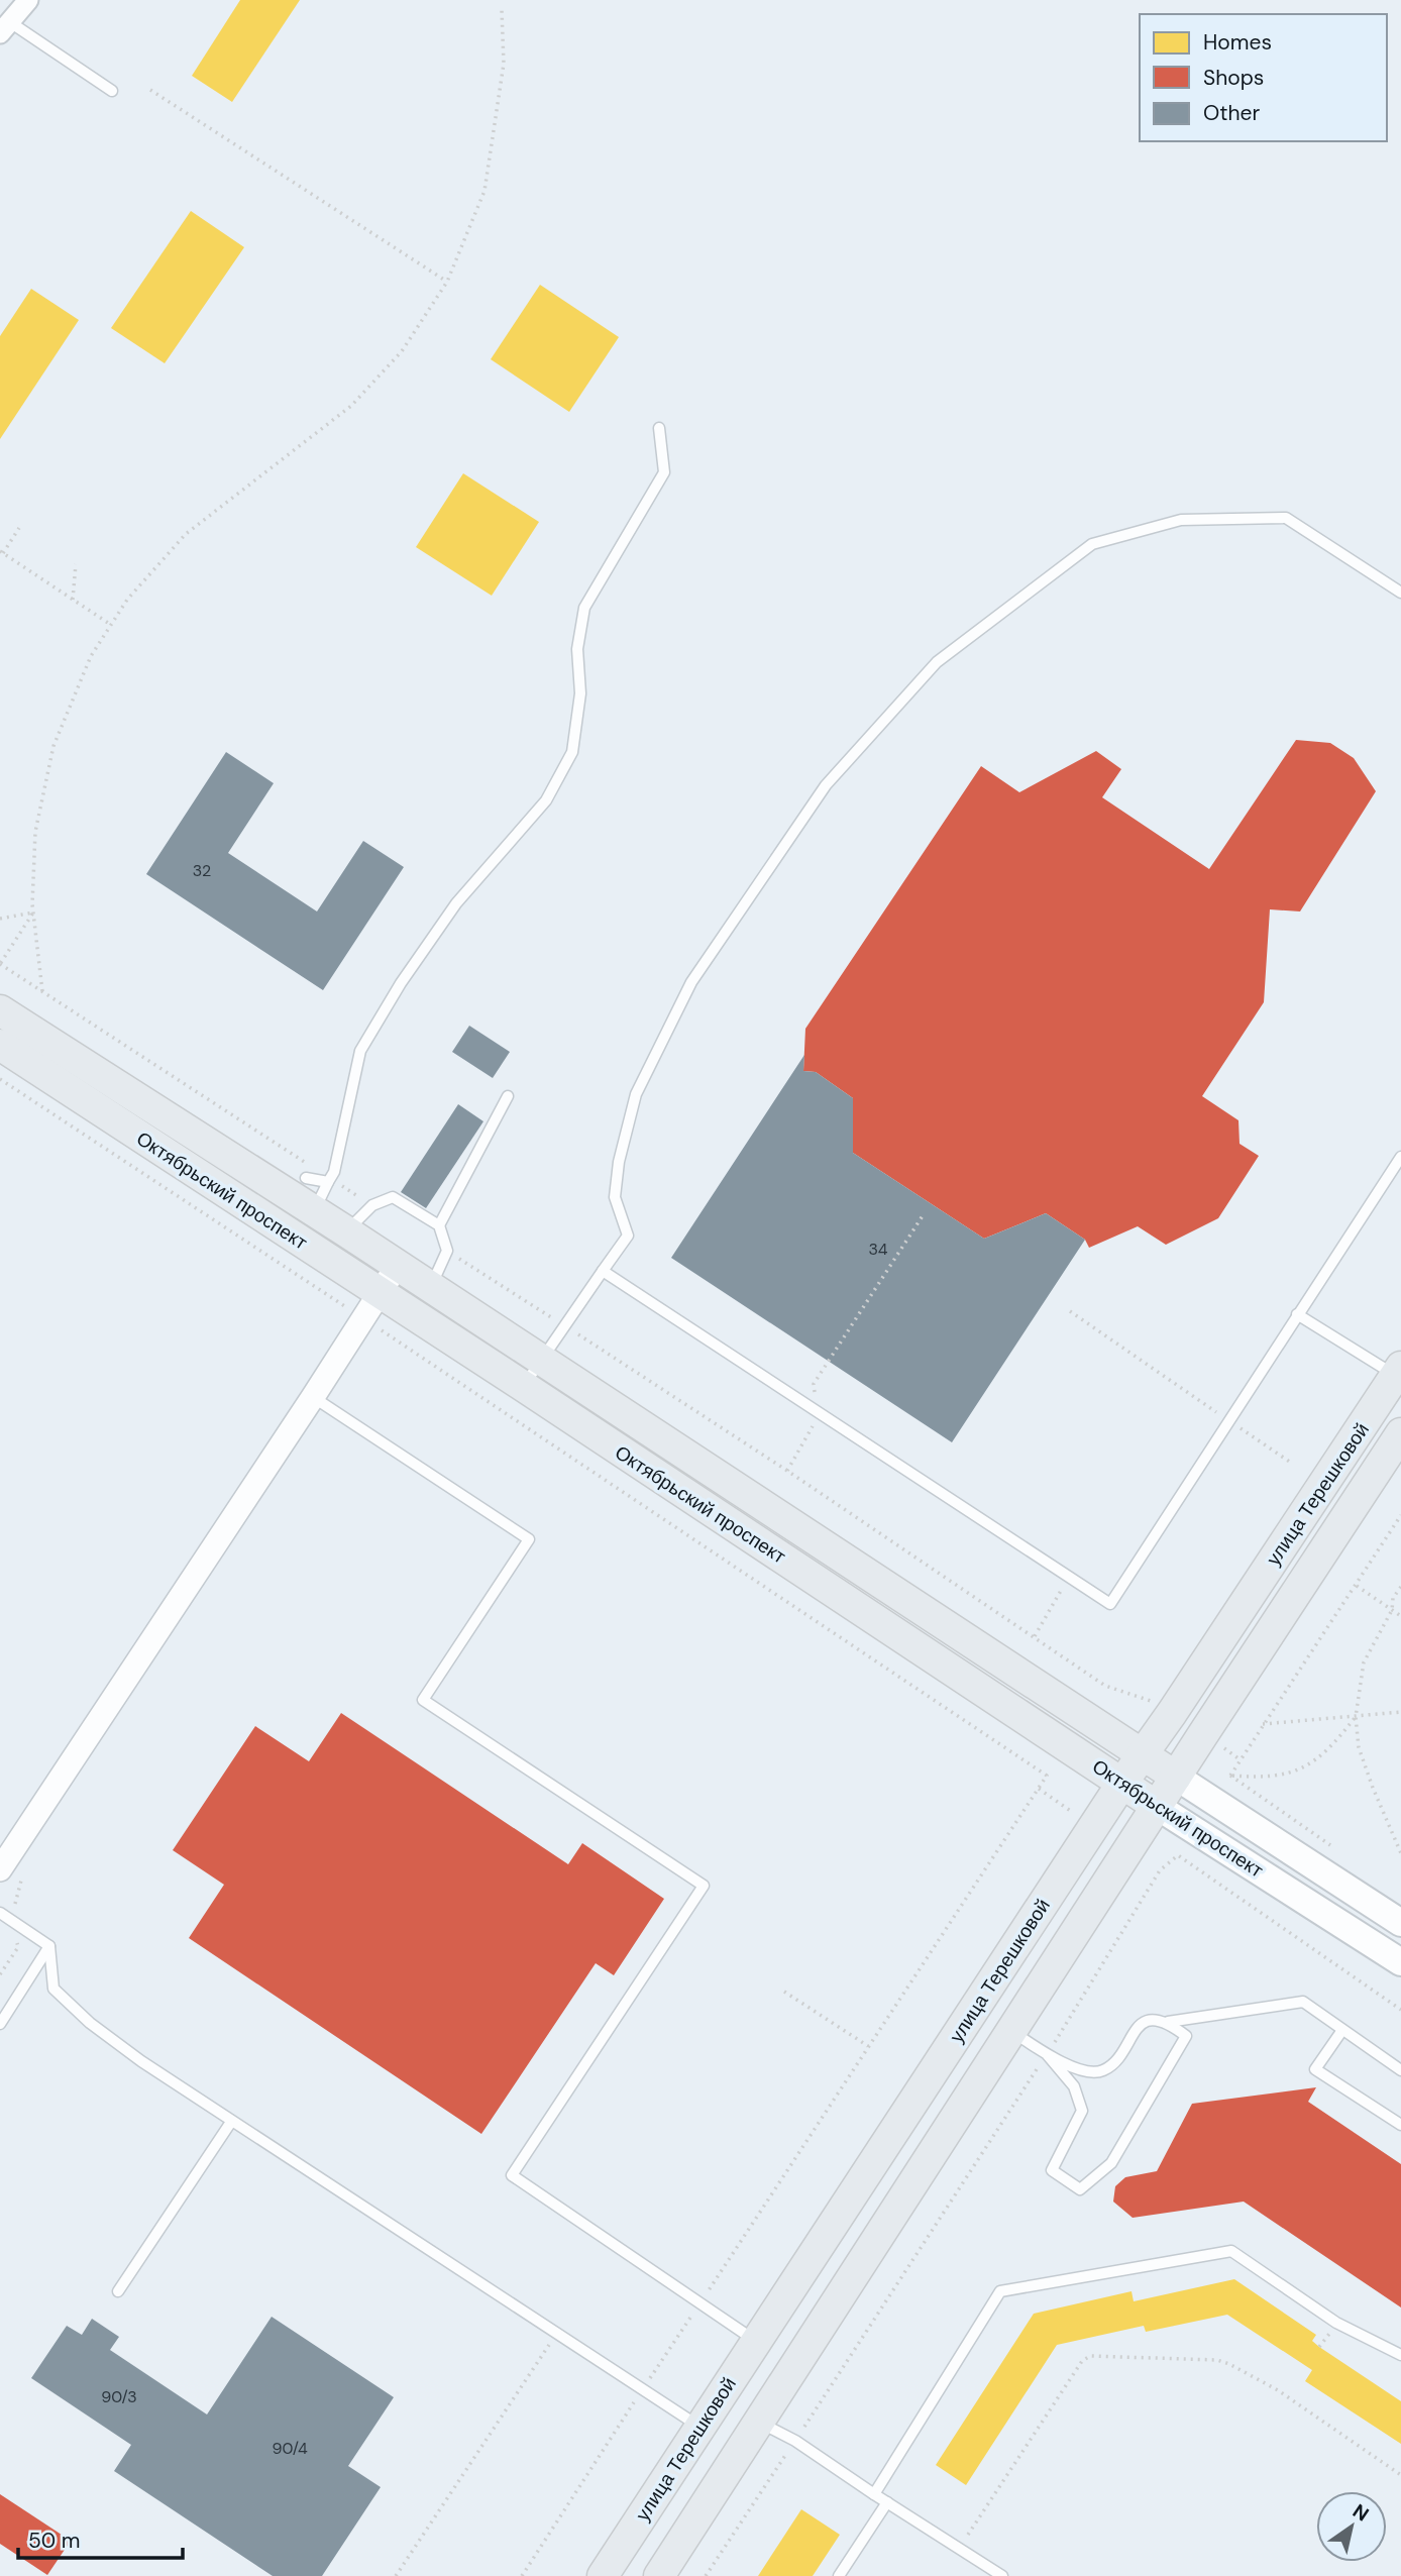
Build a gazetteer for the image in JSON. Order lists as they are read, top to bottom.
{
  "streets": {
    "main road": ["Октябрьский проспект", "улица Терешковой"]
  },
  "crossings": [
    ["Октябрьский проспект", "улица Терешковой"]
  ],
  "house_numbers": [
    "32",
    "34",
    "90/3",
    "90/4"
  ],
  "legend": ["Homes", "Shops", "Other"],
  "scale_bar": "50 m",
  "north": "top right"
}
